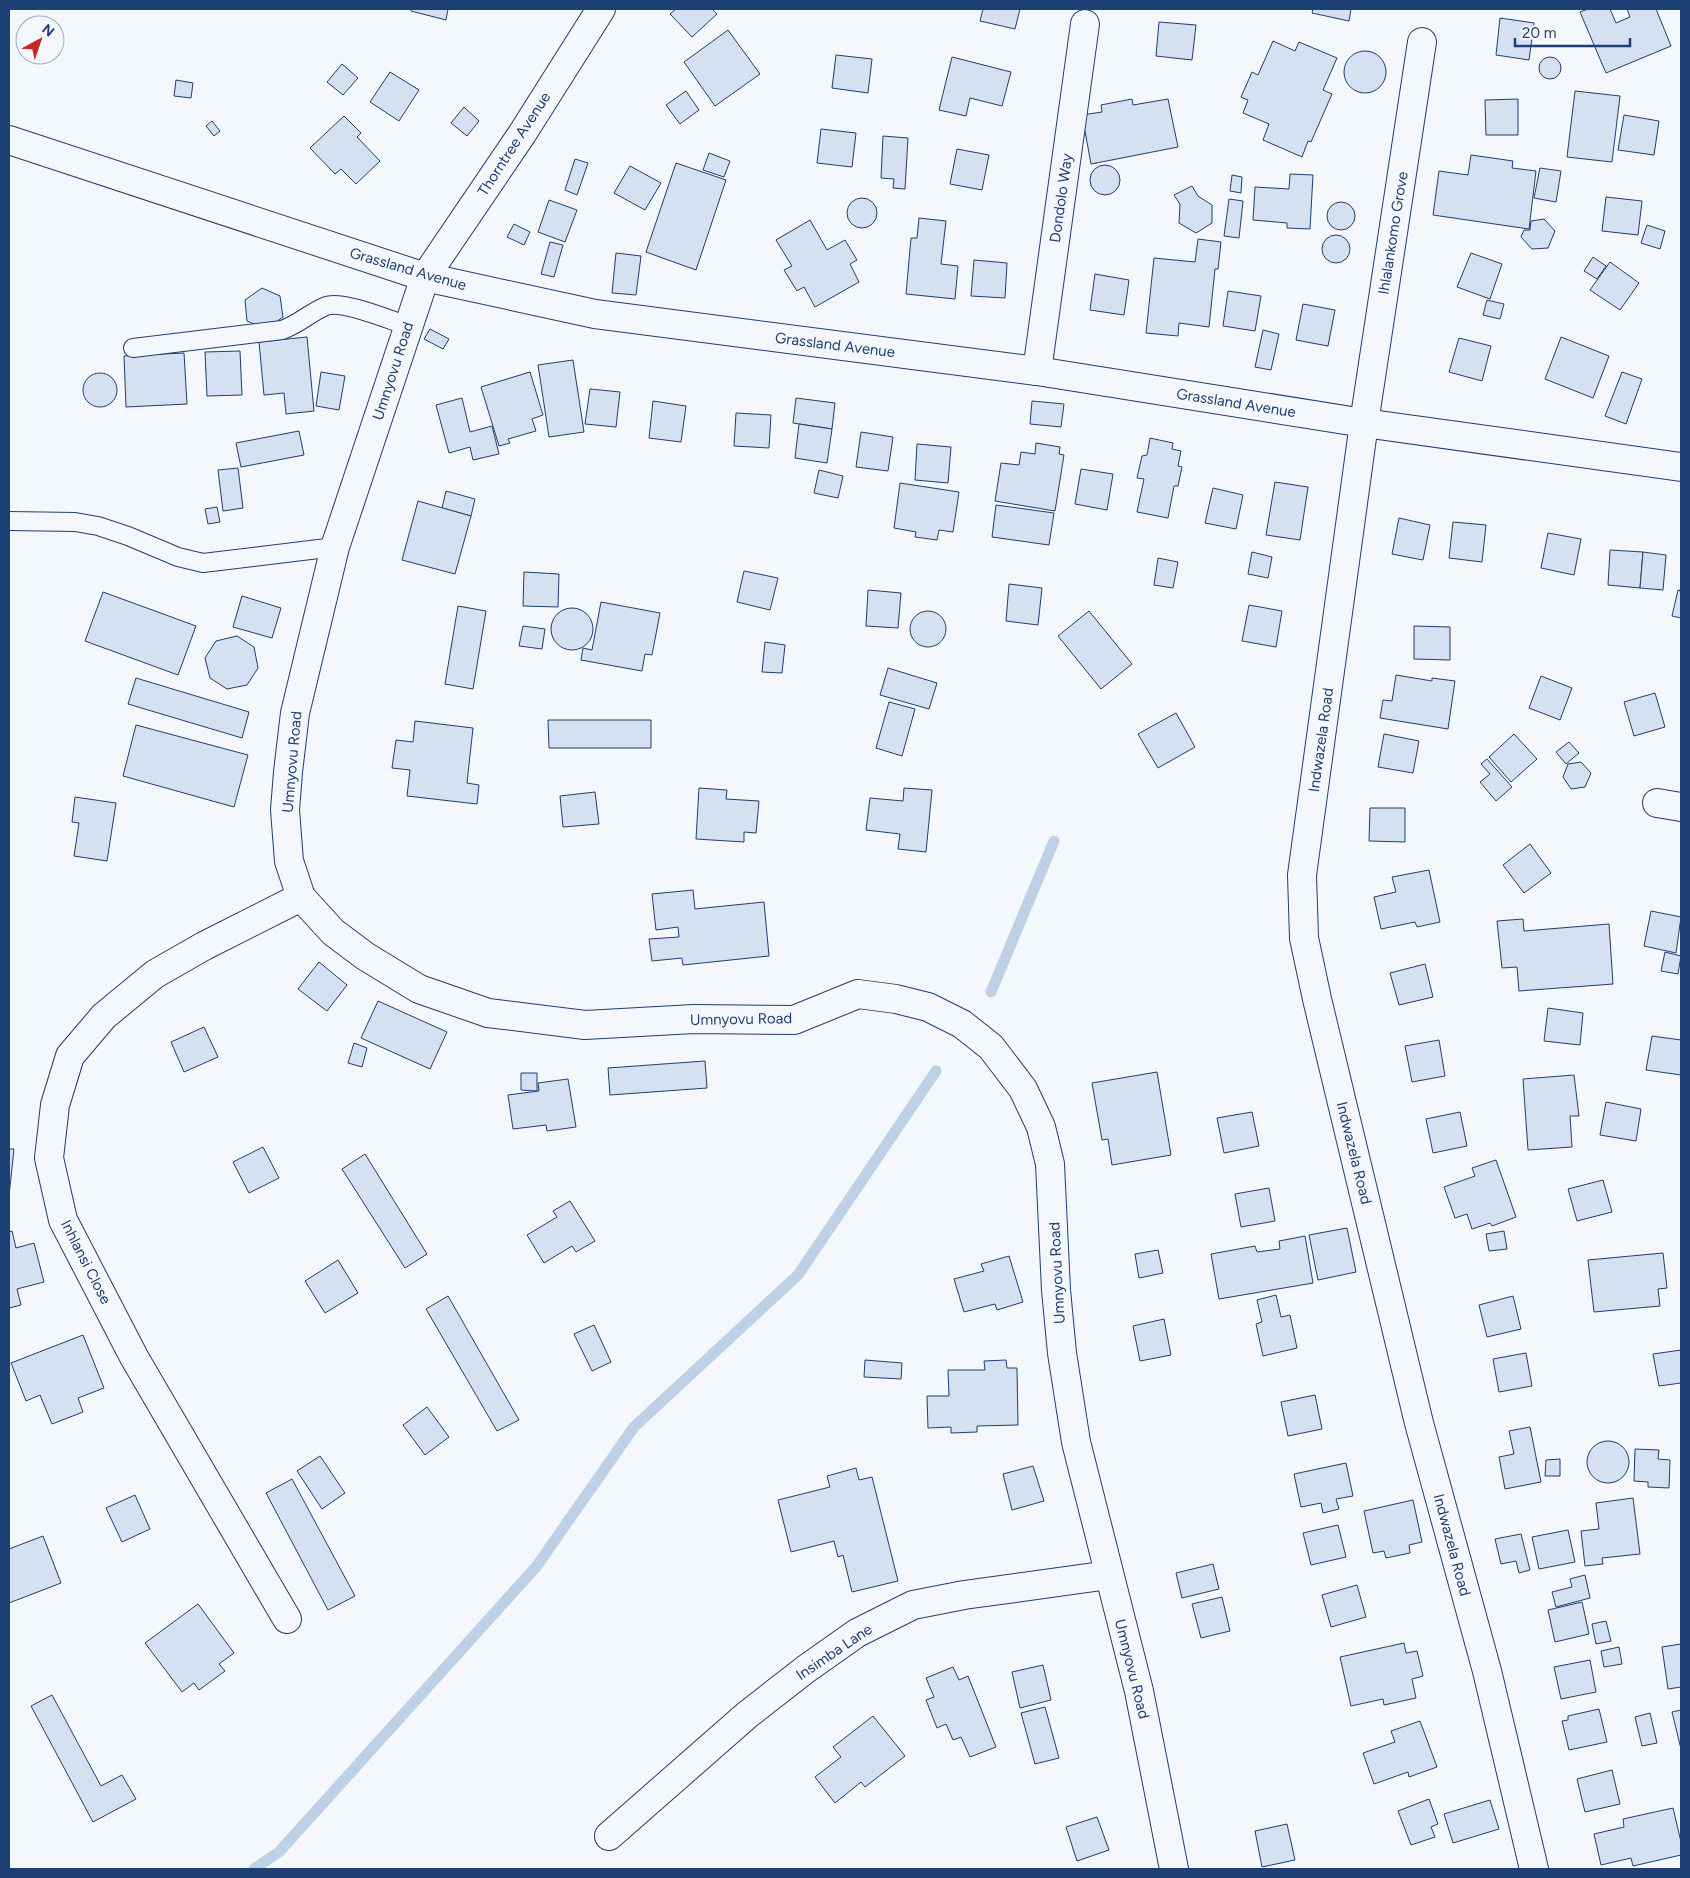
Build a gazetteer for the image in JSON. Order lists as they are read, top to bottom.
{
  "streets": {
    "street": [
      "Thorntree Avenue",
      "Dondolo Way",
      "Ihlalankomo Grove",
      "Grassland Avenue",
      "Umnyovu Road",
      "Indwazela Road",
      "Inhlansi Close",
      "Insimba Lane"
    ]
  },
  "crossings": [
    ["Thorntree Avenue", "Grassland Avenue"],
    ["Thorntree Avenue", "Umnyovu Road"],
    ["Dondolo Way", "Grassland Avenue"],
    ["Ihlalankomo Grove", "Grassland Avenue"],
    ["Ihlalankomo Grove", "Indwazela Road"],
    ["Grassland Avenue", "Umnyovu Road"],
    ["Grassland Avenue", "Indwazela Road"],
    ["Umnyovu Road", "Inhlansi Close"],
    ["Umnyovu Road", "Insimba Lane"]
  ],
  "scale_bar": "20 m",
  "north": "top right"
}
